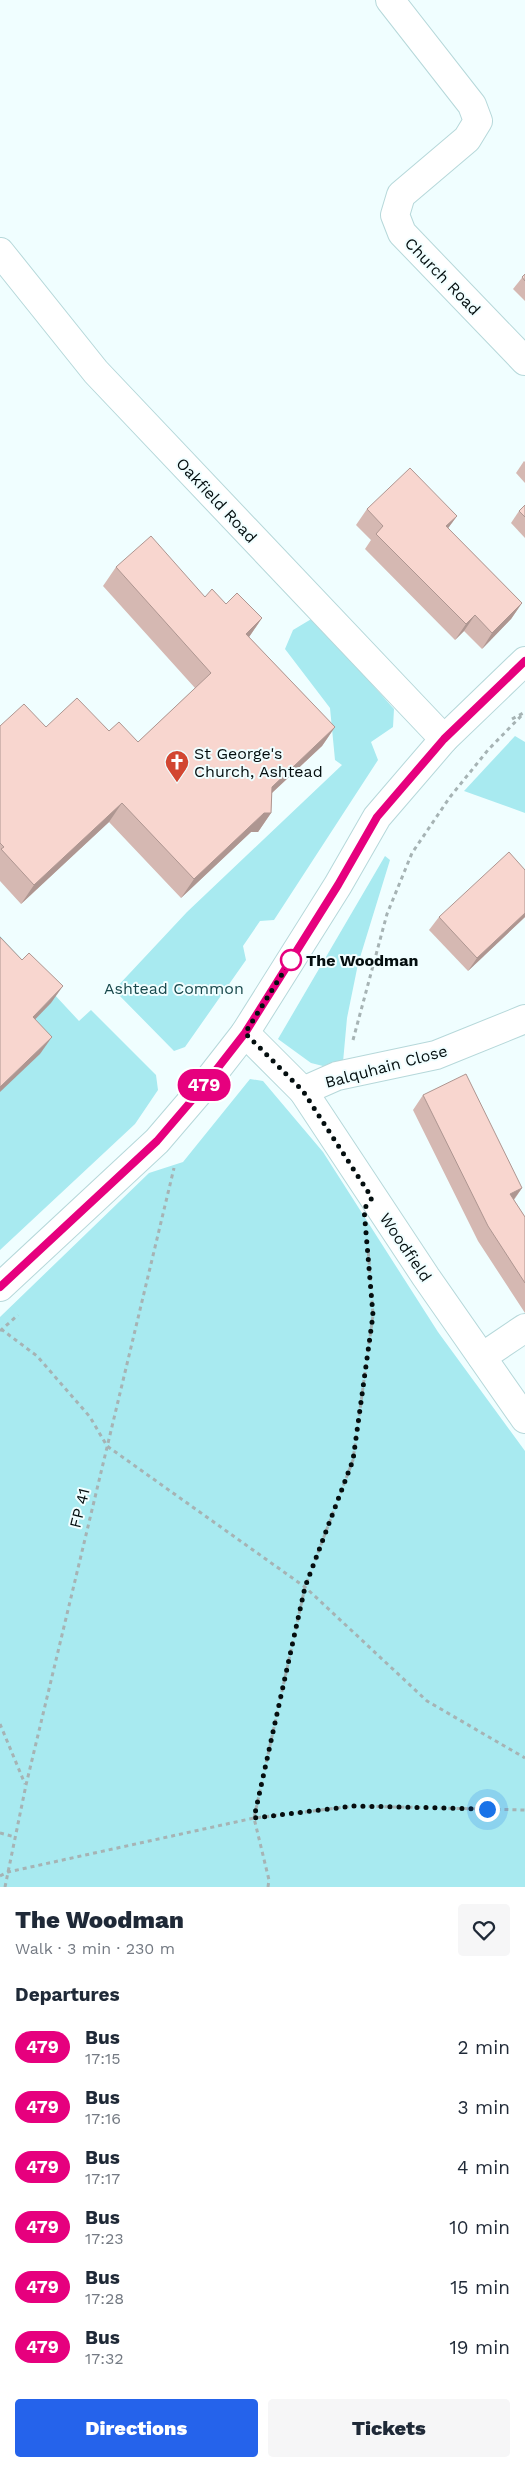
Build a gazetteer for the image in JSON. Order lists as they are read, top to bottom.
{
  "streets": {
    "street": [
      "Church Road",
      "Oakfield Road",
      "Balquhain Close",
      "Woodfield"
    ],
    "path": ["FP 41"]
  },
  "crossings": [
    ["Balquhain Close", "Woodfield"]
  ],
  "parks": ["Ashtead Common"],
  "places": {
    "church": ["St George's Church, Ashtead"],
    "other": ["The Woodman"]
  },
  "lines": ["bus line 479"],
  "page": {
    "on_map": "479",
    "heading": [
      ["The Woodman", "Walk · 3 min · 230 m"],
      "Departures"
    ],
    "list": [
      {
        "mark": "479",
        "name": "Bus",
        "note": "17:15",
        "value": "2 min"
      },
      {
        "mark": "479",
        "name": "Bus",
        "note": "17:16",
        "value": "3 min"
      },
      {
        "mark": "479",
        "name": "Bus",
        "note": "17:17",
        "value": "4 min"
      },
      {
        "mark": "479",
        "name": "Bus",
        "note": "17:23",
        "value": "10 min"
      },
      {
        "mark": "479",
        "name": "Bus",
        "note": "17:28",
        "value": "15 min"
      },
      {
        "mark": "479",
        "name": "Bus",
        "note": "17:32",
        "value": "19 min"
      }
    ],
    "buttons": ["Directions", "Tickets"]
  }
}
